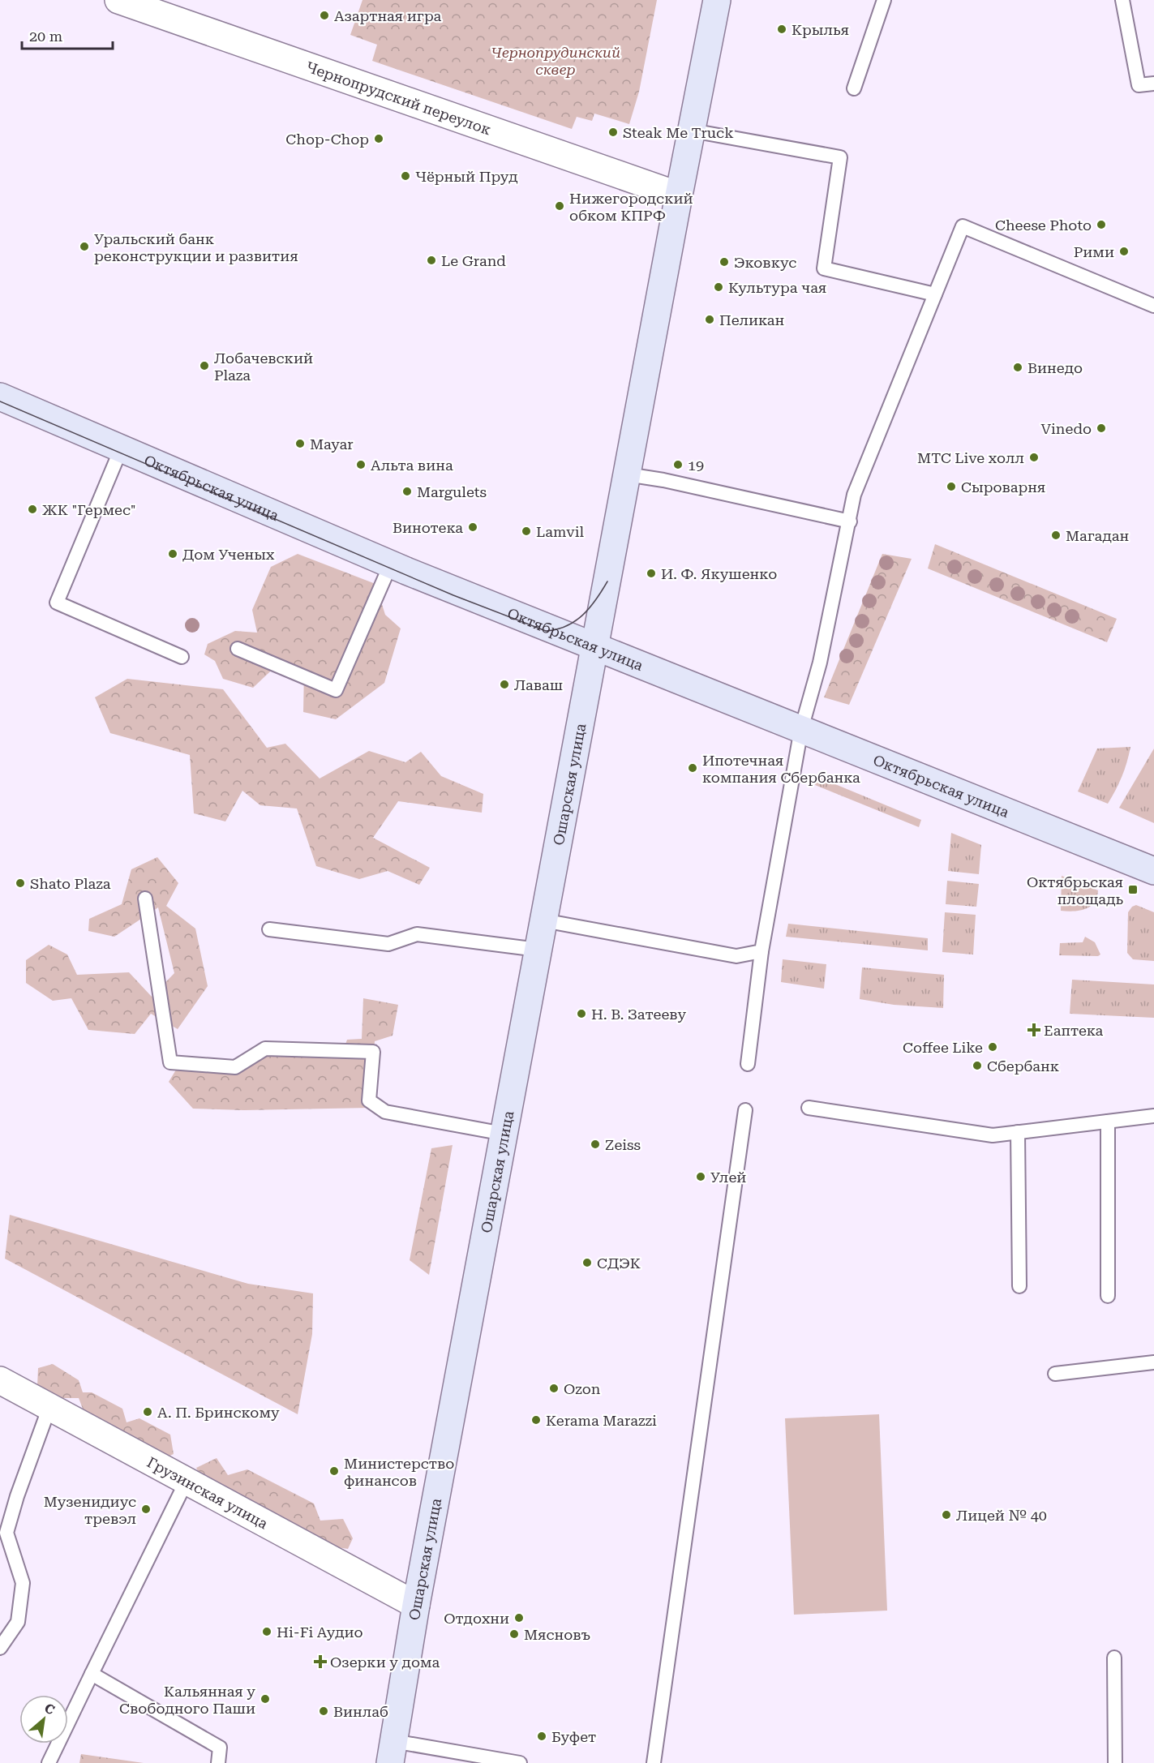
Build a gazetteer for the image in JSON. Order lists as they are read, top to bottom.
{
  "streets": {
    "street": [
      "Чернопрудский переулок",
      "Октябрьская улица",
      "Ошарская улица",
      "Грузинская улица"
    ]
  },
  "crossings": [
    ["Чернопрудский переулок", "Ошарская улица"],
    ["Октябрьская улица", "Ошарская улица"],
    ["Ошарская улица", "Грузинская улица"]
  ],
  "parks": ["Чернопрудинский сквер"],
  "places": {
    "other": [
      "Азартная игра",
      "Крылья",
      "Steak Me Truck",
      "Chop-Chop",
      "Чёрный Пруд",
      "Нижегородский обком КПРФ",
      "Cheese Photo",
      "Уральский банк реконструкции и развития",
      "Рими",
      "Le Grand",
      "Эковкус",
      "Культура чая",
      "Пеликан",
      "Лобачевский Plaza",
      "Винедо",
      "Vinedo",
      "Mayar",
      "МТС Live холл",
      "Альта вина",
      "19",
      "Сыроварня",
      "Margulets",
      "ЖК \"Гермес\"",
      "Винотека",
      "Lamvil",
      "Магадан",
      "Дом Ученых",
      "И. Ф. Якушенко",
      "Лаваш",
      "Ипотечная компания Сбербанка",
      "Shato Plaza",
      "Н. В. Затееву",
      "Coffee Like",
      "Сбербанк",
      "Zeiss",
      "Улей",
      "СДЭК",
      "Ozon",
      "А. П. Бринскому",
      "Kerama Marazzi",
      "Министерство финансов",
      "Музенидиус тревэл",
      "Лицей № 40",
      "Отдохни",
      "Hi-Fi Аудио",
      "Мясновъ",
      "Кальянная у Свободного Паши",
      "Винлаб",
      "Буфет"
    ],
    "transit": ["Октябрьская площадь"],
    "health": ["Еаптека", "Озерки у дома"]
  },
  "scale_bar": "20 m",
  "north": "top right"
}
